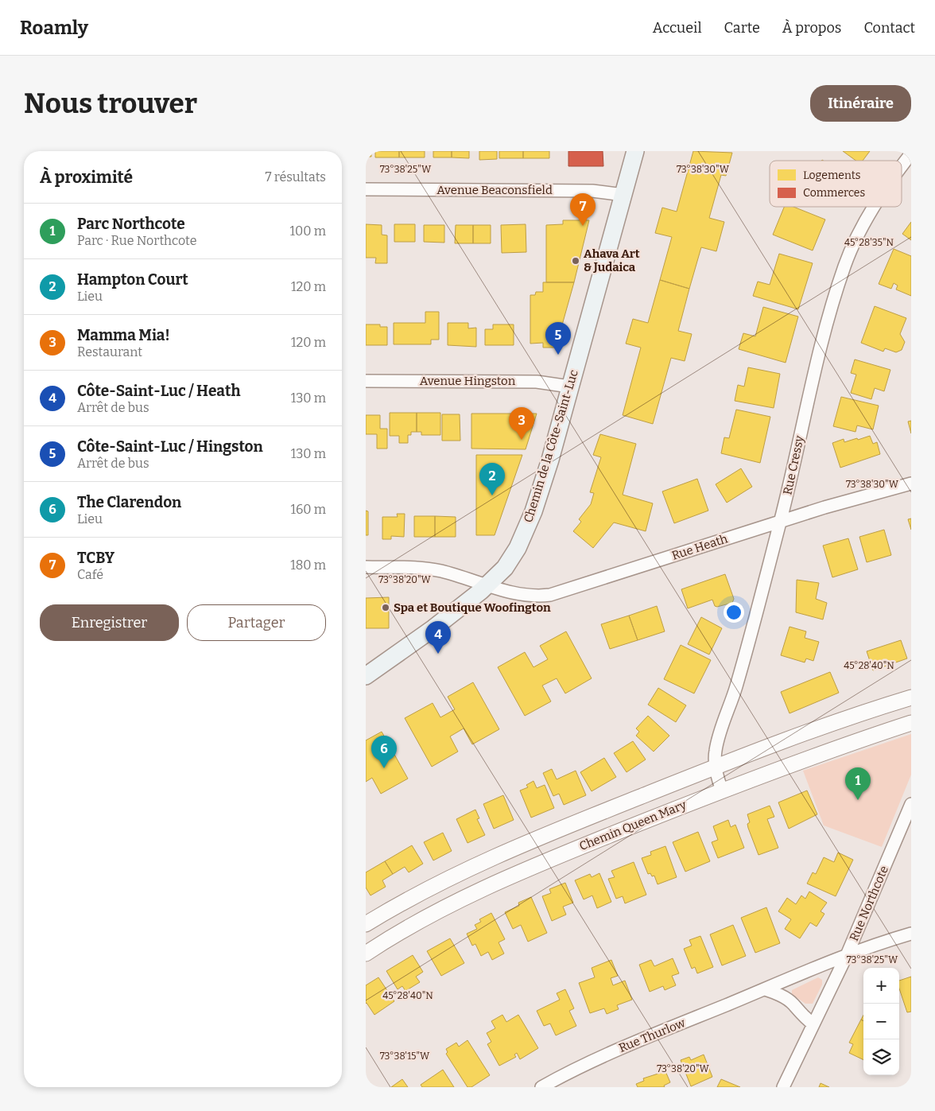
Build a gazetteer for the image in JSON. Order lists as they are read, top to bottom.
{
  "streets": {
    "main road": ["Chemin de la Côte-Saint-Luc"],
    "street": [
      "Avenue Beaconsfield",
      "Avenue Hingston",
      "Rue Cressy",
      "Rue Heath",
      "Chemin Queen Mary",
      "Rue Northcote",
      "Rue Thurlow"
    ]
  },
  "crossings": [
    ["Avenue Beaconsfield", "Chemin de la Côte-Saint-Luc"],
    ["Avenue Hingston", "Chemin de la Côte-Saint-Luc"],
    ["Chemin de la Côte-Saint-Luc", "Rue Heath"],
    ["Rue Cressy", "Rue Heath"],
    ["Rue Cressy", "Chemin Queen Mary"],
    ["Rue Northcote", "Rue Thurlow"]
  ],
  "places": ["Ahava Art & Judaica", "Spa et Boutique Woofington"],
  "legend": ["Logements", "Commerces"],
  "page": {
    "header": "Roamly",
    "nav": [
      "Accueil",
      "Carte",
      "À propos",
      "Contact"
    ],
    "buttons": [
      "Itinéraire",
      ["Enregistrer", "Partager"]
    ],
    "title": "Nous trouver",
    "heading": ["À proximité", "7 résultats"],
    "pins": [
      "7",
      "5",
      "3",
      "2",
      "4",
      "6",
      "1"
    ],
    "list": [
      {
        "mark": "1",
        "name": "Parc Northcote",
        "note": "Parc · Rue Northcote",
        "value": "100 m"
      },
      {
        "mark": "2",
        "name": "Hampton Court",
        "note": "Lieu",
        "value": "120 m"
      },
      {
        "mark": "3",
        "name": "Mamma Mia!",
        "note": "Restaurant",
        "value": "120 m"
      },
      {
        "mark": "4",
        "name": "Côte-Saint-Luc / Heath",
        "note": "Arrêt de bus",
        "value": "130 m"
      },
      {
        "mark": "5",
        "name": "Côte-Saint-Luc / Hingston",
        "note": "Arrêt de bus",
        "value": "130 m"
      },
      {
        "mark": "6",
        "name": "The Clarendon",
        "note": "Lieu",
        "value": "160 m"
      },
      {
        "mark": "7",
        "name": "TCBY",
        "note": "Café",
        "value": "180 m"
      }
    ],
    "map_buttons": ["+", "−"]
  },
  "coordinates": [
    "73°38'25\"W",
    "73°38'30\"W",
    "45°28'35\"N",
    "73°38'20\"W",
    "45°28'40\"N",
    "73°38'15\"W"
  ]
}
